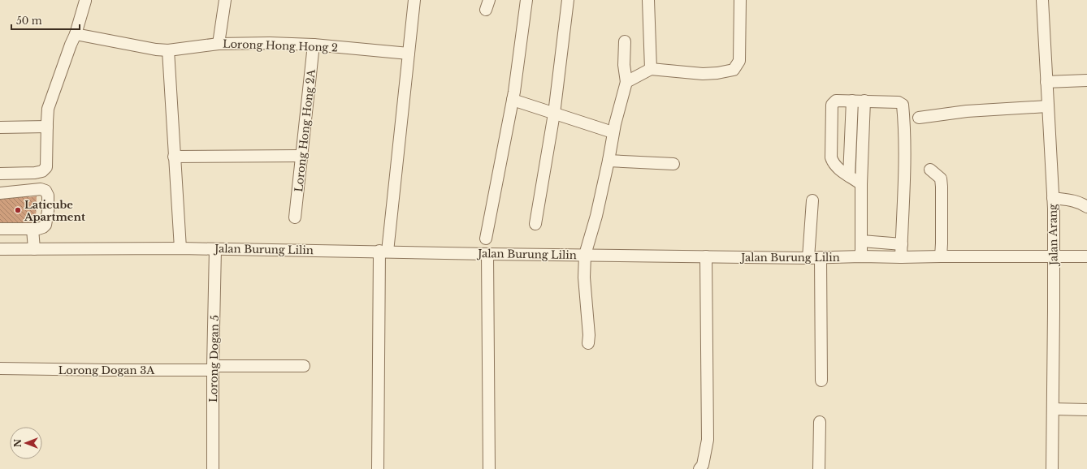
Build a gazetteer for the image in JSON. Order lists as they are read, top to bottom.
{
  "streets": {
    "street": [
      "Lorong Hong Hong 2",
      "Lorong Hong Hong 2A",
      "Jalan Arang",
      "Jalan Burung Lilin",
      "Lorong Dogan 5",
      "Lorong Dogan 3A"
    ]
  },
  "crossings": [
    ["Lorong Hong Hong 2", "Lorong Hong Hong 2A"],
    ["Jalan Arang", "Jalan Burung Lilin"],
    ["Jalan Burung Lilin", "Lorong Dogan 5"],
    ["Lorong Dogan 5", "Lorong Dogan 3A"]
  ],
  "places": ["Laticube Apartment"],
  "scale_bar": "50 m",
  "north": "left"
}
